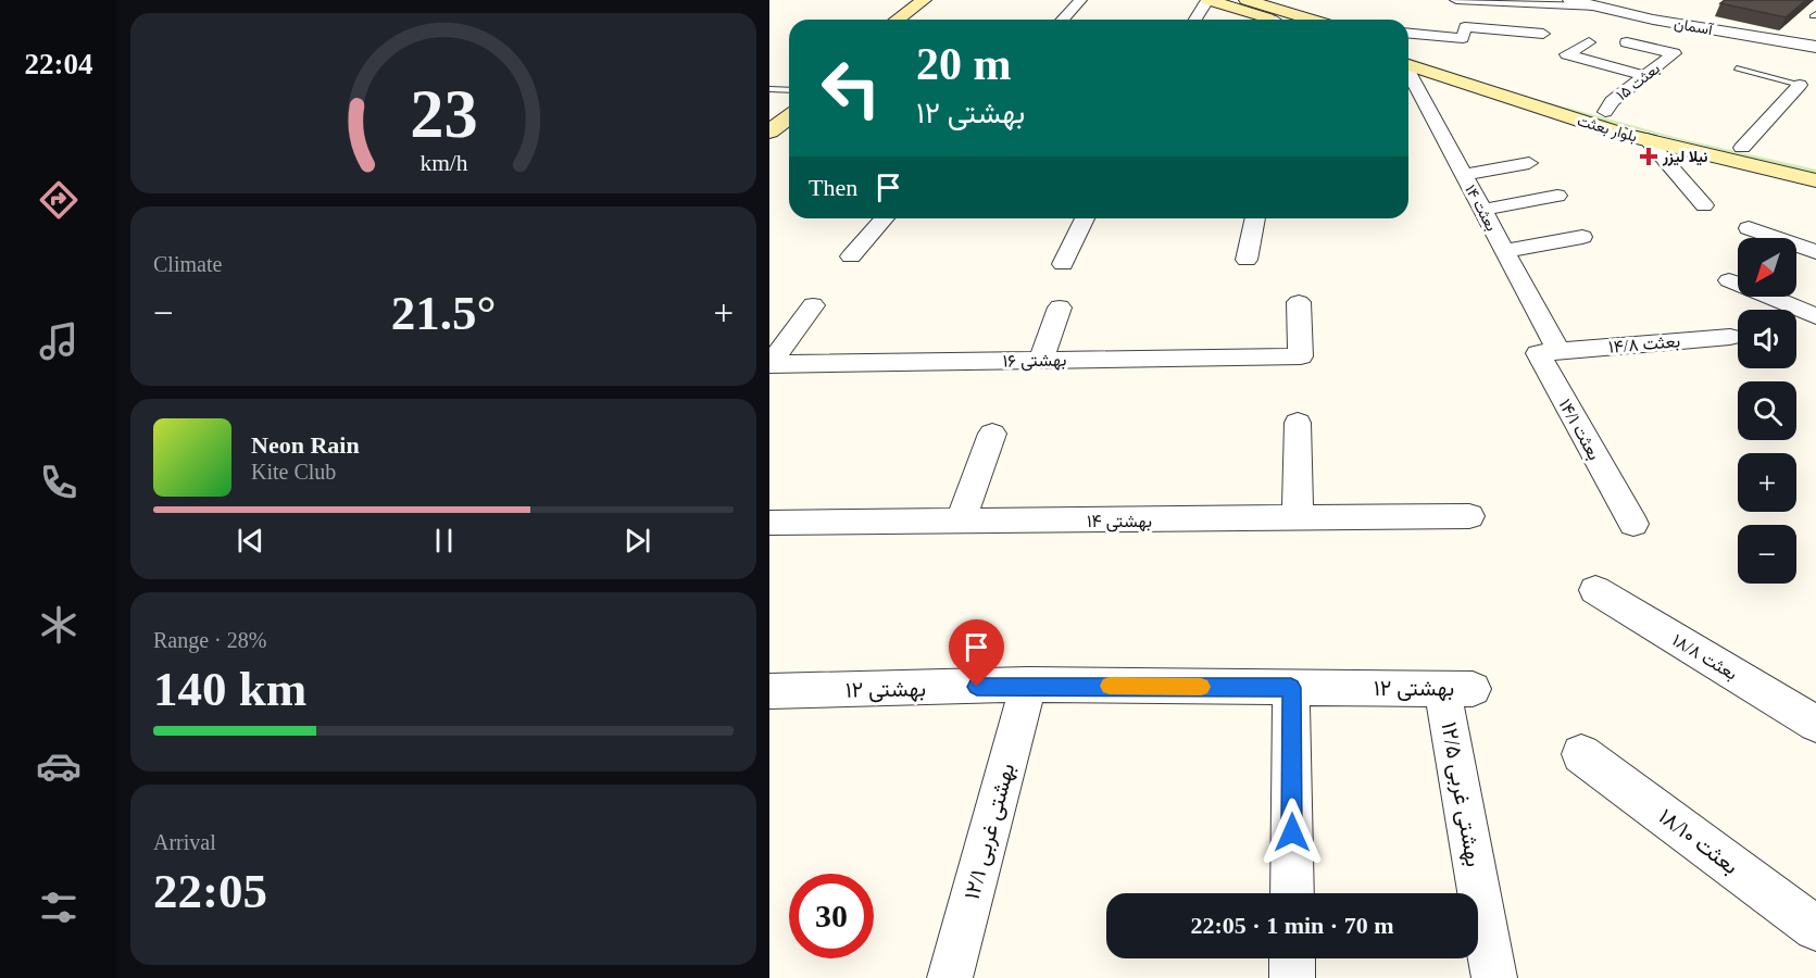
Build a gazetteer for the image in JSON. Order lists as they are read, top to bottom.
{
  "streets": {
    "main road": ["بلوار بعثت"],
    "street": [
      "آسمان",
      "بعثت ۱۵",
      "بعثت ۱۴",
      "۱۴/۸ بعثت",
      "۱۶ بهشتی",
      "۱۴/۱ بعثت",
      "۱۴ بهشتی",
      "۱۸/۸ بعثت",
      "۱۲ بهشتی",
      "۱۲/۵ بهشتی غربی",
      "۱۲/۱ بهشتی غربی",
      "۱۸/۱۰ بعثت"
    ]
  },
  "crossings": [
    ["بعثت ۱۵", "بلوار بعثت"],
    ["بعثت ۱۴", "۱۴/۸ بعثت"],
    ["بعثت ۱۴", "۱۴/۱ بعثت"],
    ["۱۴/۸ بعثت", "۱۴/۱ بعثت"],
    ["۱۲ بهشتی", "۱۲/۵ بهشتی غربی"],
    ["۱۲ بهشتی", "۱۲/۱ بهشتی غربی"]
  ],
  "places": {
    "health": ["نیلا لیزر"]
  },
  "north": "bottom left",
  "page": {
    "tabs": "22:04",
    "turn": ["20 m", "۱۲ بهشتی"],
    "then": "Then",
    "tile": [
      "Climate",
      ["Range · 28%", "140 km"],
      ["Arrival", "22:05"]
    ],
    "map_buttons": ["+", "−"],
    "heat": ["−", "21.5°", "+"],
    "song": ["Neon Rain", "Kite Club"],
    "limit": "30",
    "trip": "22:05 · 1 min · 70 m",
    "gauge": ["23", "km/h"]
  }
}
